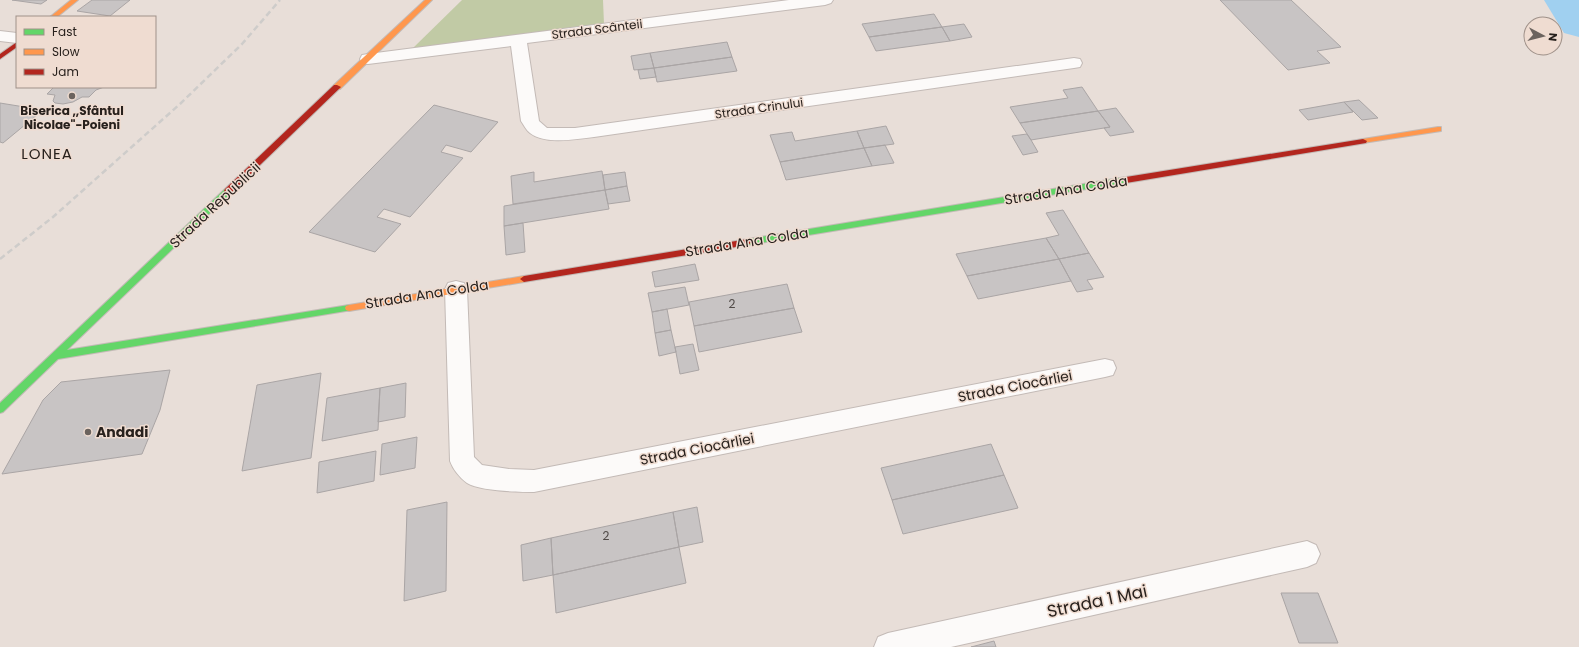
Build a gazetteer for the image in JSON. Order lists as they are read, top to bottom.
{
  "streets": {
    "street": [
      "Strada Scânteii",
      "Strada Crinului",
      "Strada Ana Colda",
      "Strada Republicii",
      "Strada Ciocârliei",
      "Strada 1 Mai"
    ]
  },
  "crossings": [
    ["Strada Scânteii", "Strada Crinului"],
    ["Strada Scânteii", "Strada Republicii"],
    ["Strada Ana Colda", "Strada Republicii"],
    ["Strada Ana Colda", "Strada Ciocârliei"]
  ],
  "districts": ["LONEA"],
  "places": ["Biserica ,,Sfântul Nicolae\"-Poieni", "Andadi"],
  "house_numbers": ["2", "2"],
  "legend": ["Fast", "Slow", "Jam"],
  "north": "right"
}
